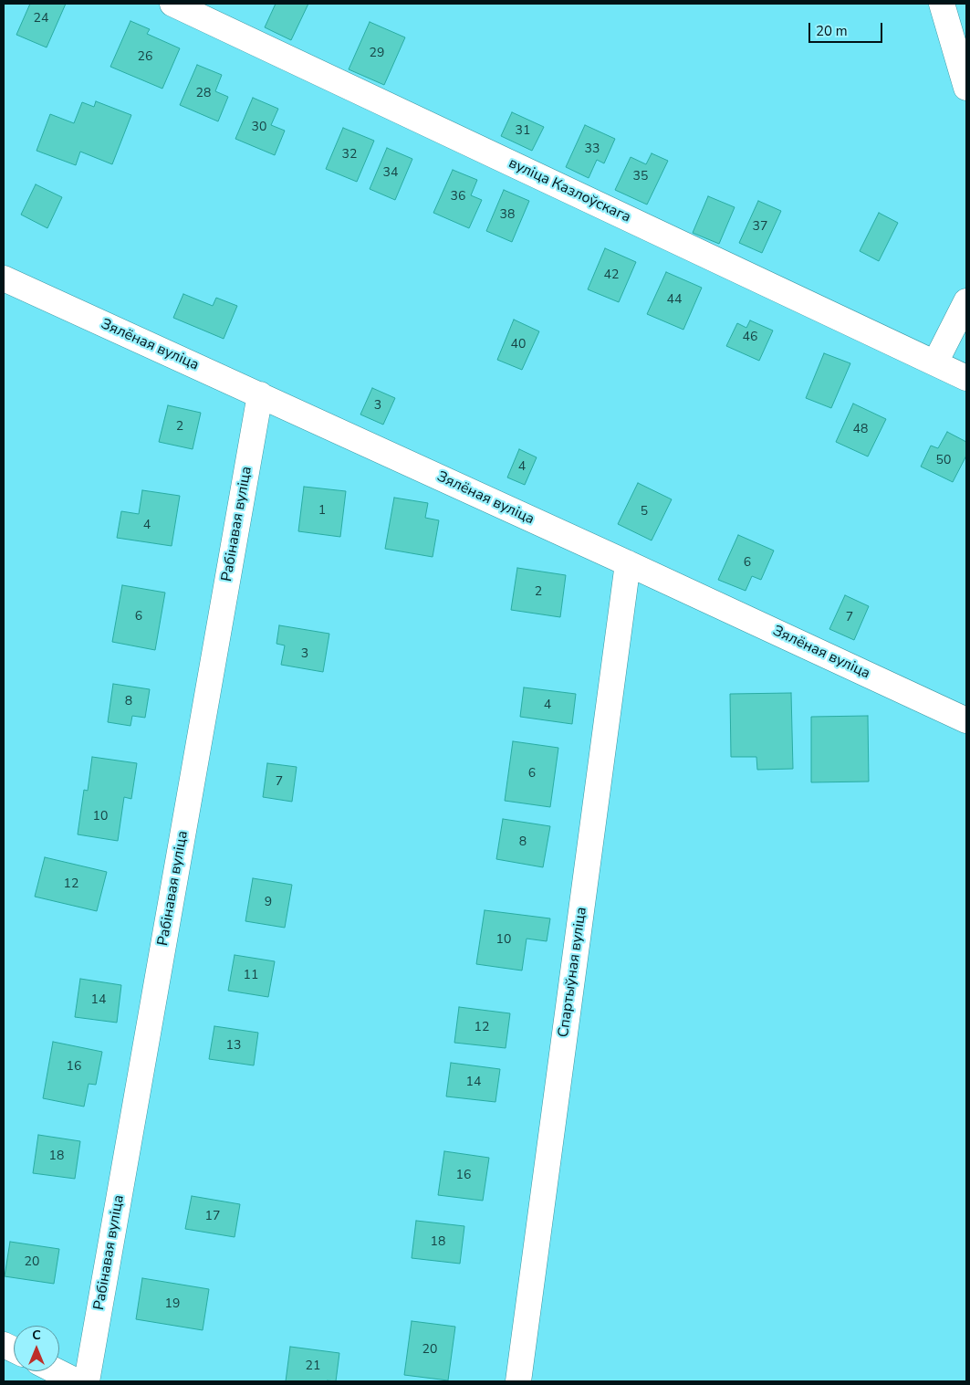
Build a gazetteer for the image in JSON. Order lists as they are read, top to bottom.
{
  "streets": {
    "street": [
      "вуліца Казлоўскага",
      "Зялёная вуліца",
      "Рабінавая вуліца",
      "Спартыўная вуліца"
    ]
  },
  "crossings": [
    ["Зялёная вуліца", "Рабінавая вуліца"],
    ["Зялёная вуліца", "Спартыўная вуліца"]
  ],
  "house_numbers": [
    "24",
    "29",
    "26",
    "28",
    "30",
    "31",
    "33",
    "32",
    "34",
    "35",
    "36",
    "38",
    "37",
    "42",
    "44",
    "46",
    "40",
    "3",
    "2",
    "48",
    "50",
    "4",
    "1",
    "5",
    "4",
    "6",
    "2",
    "6",
    "7",
    "3",
    "8",
    "4",
    "6",
    "7",
    "10",
    "8",
    "12",
    "9",
    "10",
    "11",
    "14",
    "12",
    "13",
    "16",
    "14",
    "18",
    "16",
    "17",
    "18",
    "20",
    "19",
    "20",
    "21"
  ],
  "scale_bar": "20 m",
  "north": "top"
}
